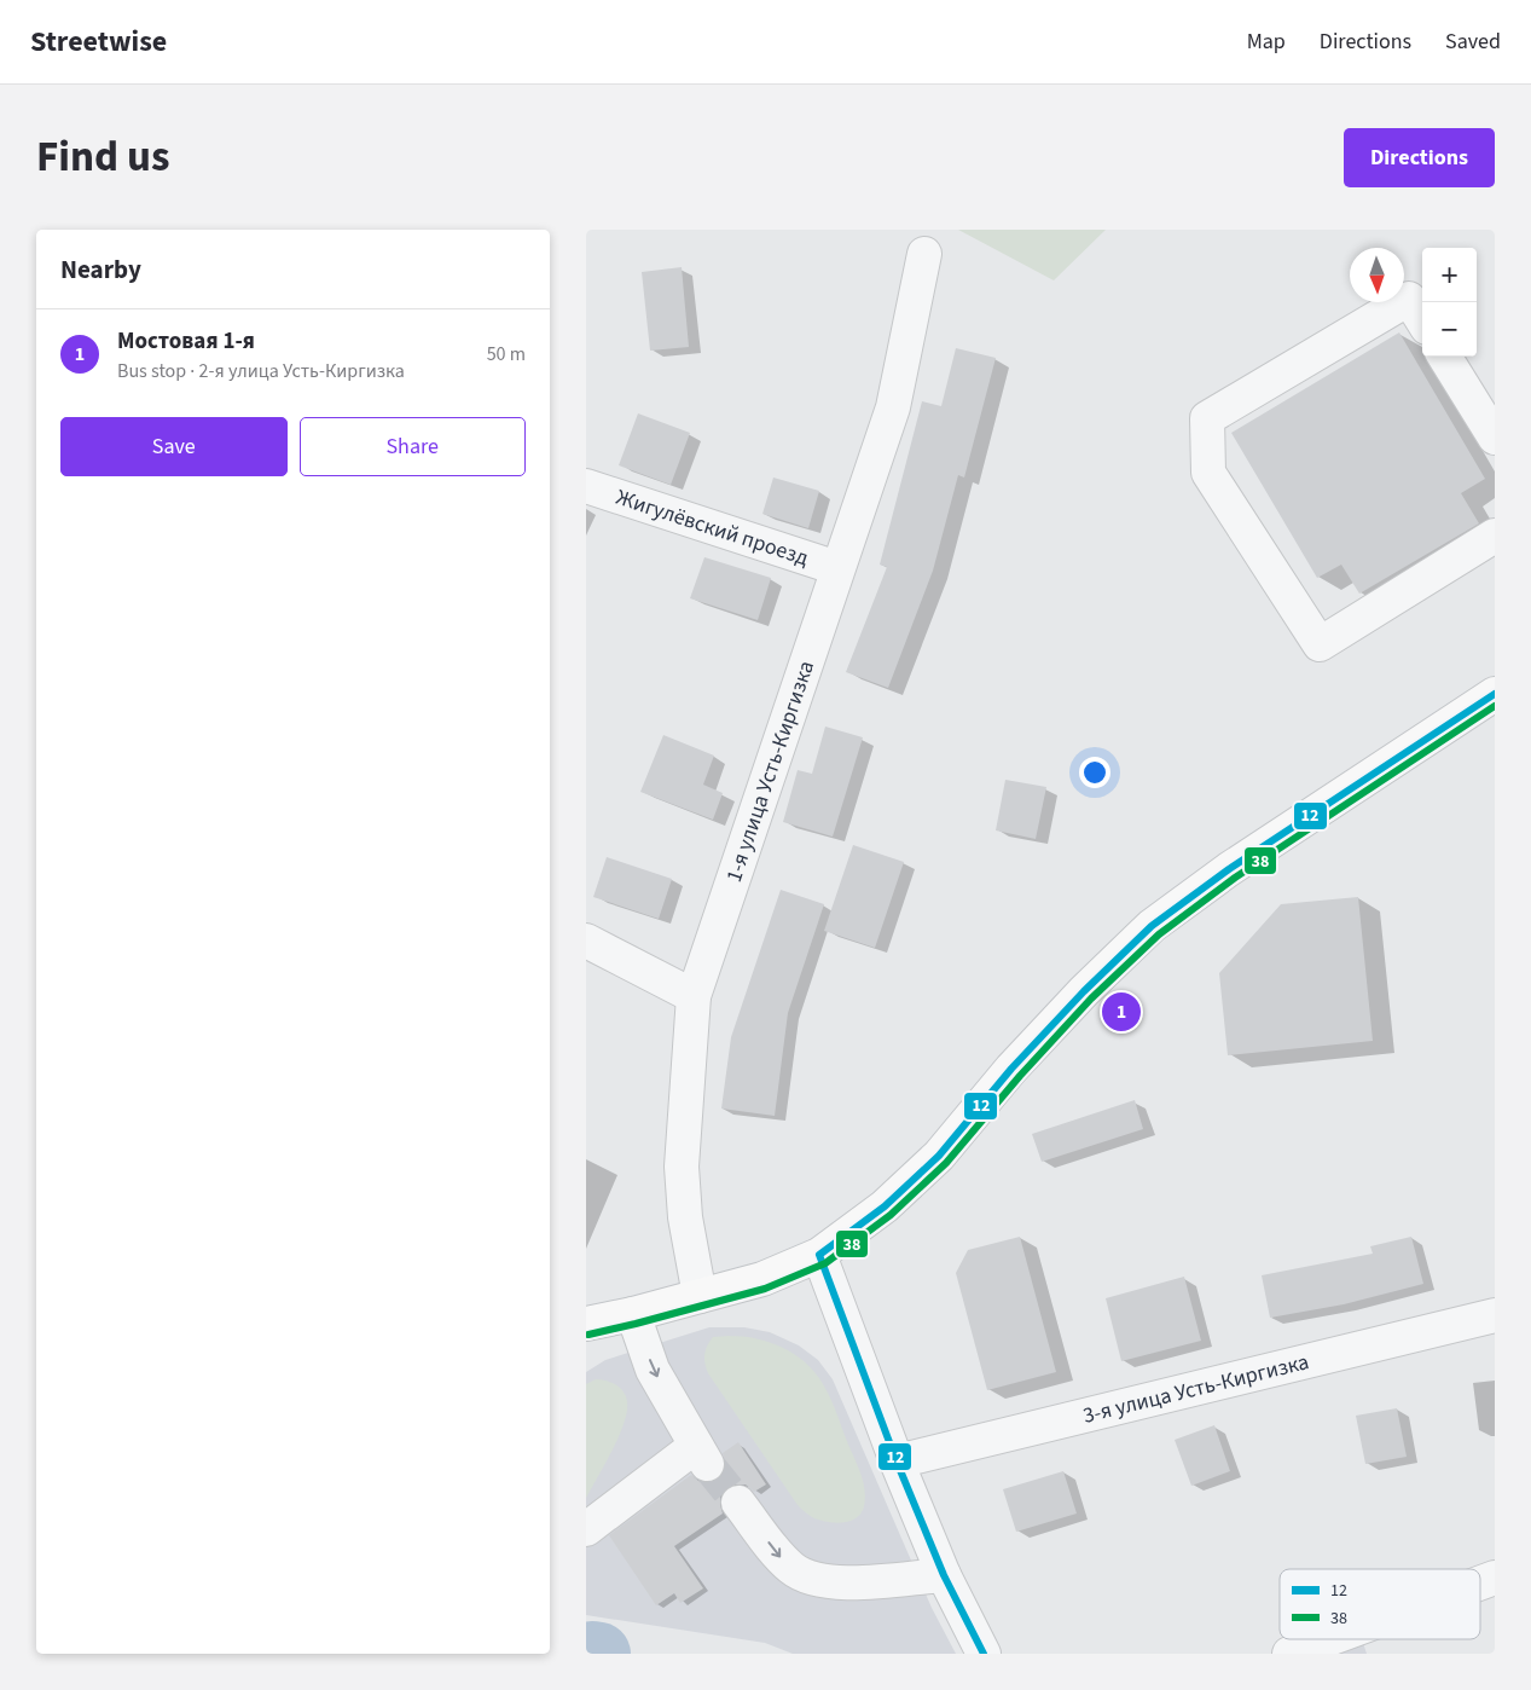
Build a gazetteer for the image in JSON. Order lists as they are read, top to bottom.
{
  "streets": {
    "street": ["Жигулёвский проезд", "1-я улица Усть-Киргизка", "3-я улица Усть-Киргизка"]
  },
  "crossings": [
    ["Жигулёвский проезд", "1-я улица Усть-Киргизка"]
  ],
  "lines": ["transit line 12", "transit line 38"],
  "legend": ["12", "38"],
  "north": "bottom",
  "page": {
    "header": "Streetwise",
    "nav": ["Map", "Directions", "Saved"],
    "title": "Find us",
    "buttons": [
      "Directions",
      ["Save", "Share"]
    ],
    "heading": "Nearby",
    "map_buttons": ["+", "−"],
    "list": [
      {
        "mark": "1",
        "name": "Мостовая 1-я",
        "note": "Bus stop · 2-я улица Усть-Киргизка",
        "value": "50 m"
      }
    ],
    "pins": "1"
  }
}
